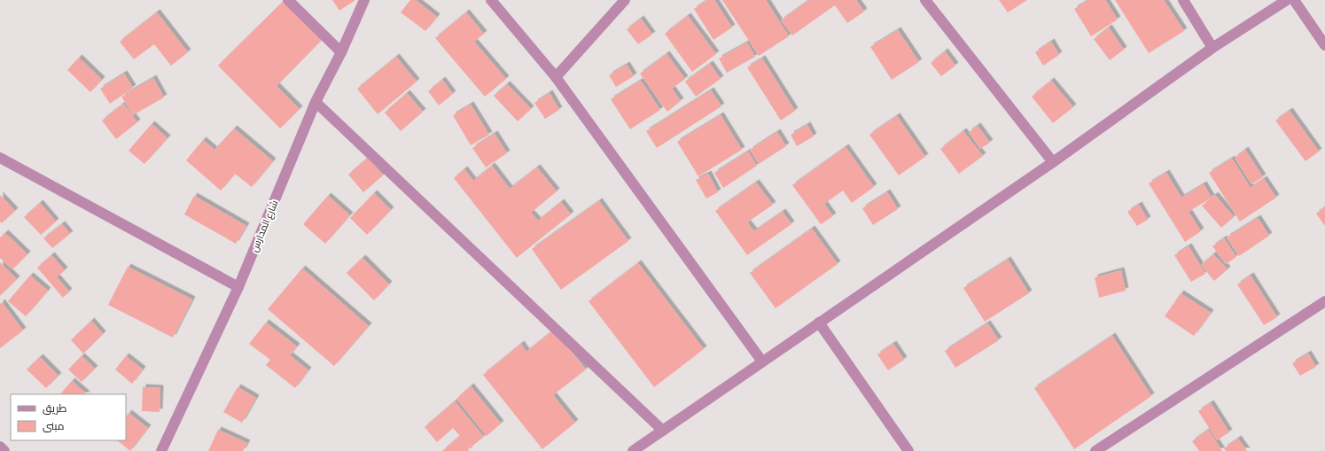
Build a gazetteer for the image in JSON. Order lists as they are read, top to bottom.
{
  "streets": {
    "street": ["شارع المدارس"]
  },
  "legend": ["طريق", "مبنى"]
}
